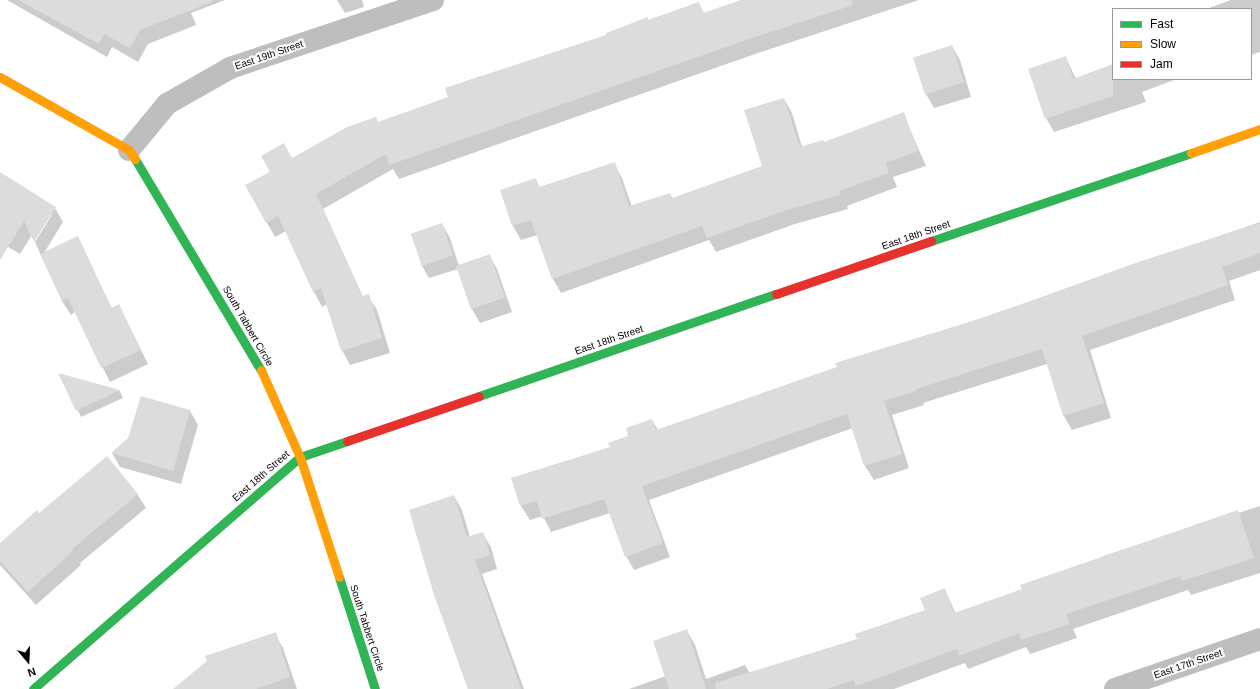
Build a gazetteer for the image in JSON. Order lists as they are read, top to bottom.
{
  "streets": {
    "street": [
      "East 19th Street",
      "East 18th Street",
      "South Tabbert Circle",
      "East 17th Street"
    ]
  },
  "crossings": [
    ["East 19th Street", "South Tabbert Circle"],
    ["East 18th Street", "South Tabbert Circle"]
  ],
  "legend": ["Fast", "Slow", "Jam"],
  "north": "bottom"
}
